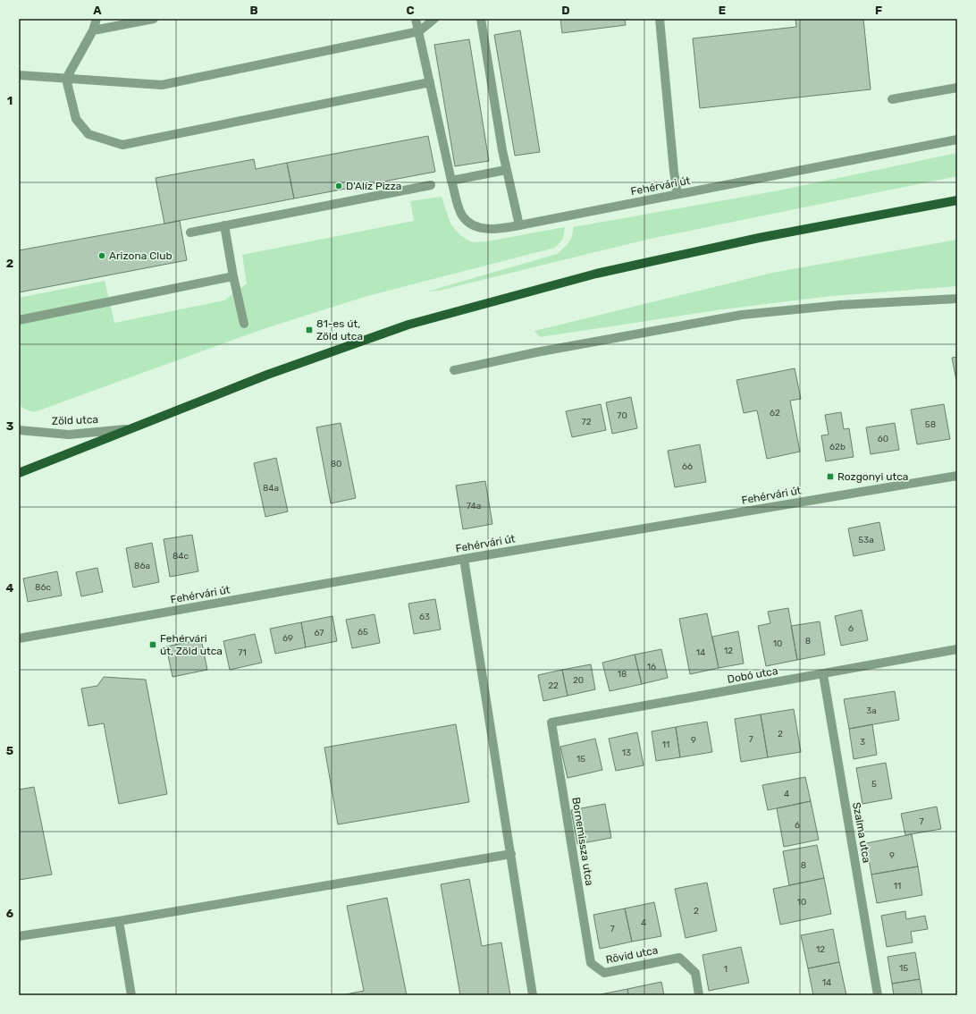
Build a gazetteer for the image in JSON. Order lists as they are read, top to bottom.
{
  "streets": {
    "street": [
      "Fehérvári út",
      "Zöld utca",
      "Dobó utca",
      "Szalma utca",
      "Bornemissza utca",
      "Rövid utca"
    ]
  },
  "crossings": [
    ["Dobó utca", "Szalma utca"],
    ["Dobó utca", "Bornemissza utca"],
    ["Bornemissza utca", "Rövid utca"]
  ],
  "places": {
    "other": ["D'Alíz Pizza", "Arizona Club"],
    "transit": ["81-es út, Zöld utca", "Rozgonyi utca", "Fehérvári út, Zöld utca"]
  },
  "house_numbers": [
    "62",
    "70",
    "72",
    "58",
    "60",
    "62b",
    "80",
    "66",
    "84a",
    "74a",
    "53a",
    "84c",
    "86a",
    "86c",
    "63",
    "6",
    "65",
    "67",
    "69",
    "8",
    "10",
    "12",
    "71",
    "14",
    "16",
    "18",
    "20",
    "22",
    "3a",
    "2",
    "7",
    "9",
    "3",
    "11",
    "13",
    "15",
    "5",
    "4",
    "7",
    "6",
    "9",
    "8",
    "11",
    "10",
    "2",
    "4",
    "7",
    "12",
    "15",
    "1",
    "14"
  ],
  "grid": {
    "columns": [
      "A",
      "B",
      "C",
      "D",
      "E",
      "F"
    ],
    "rows": [
      "1",
      "2",
      "3",
      "4",
      "5",
      "6"
    ]
  }
}
